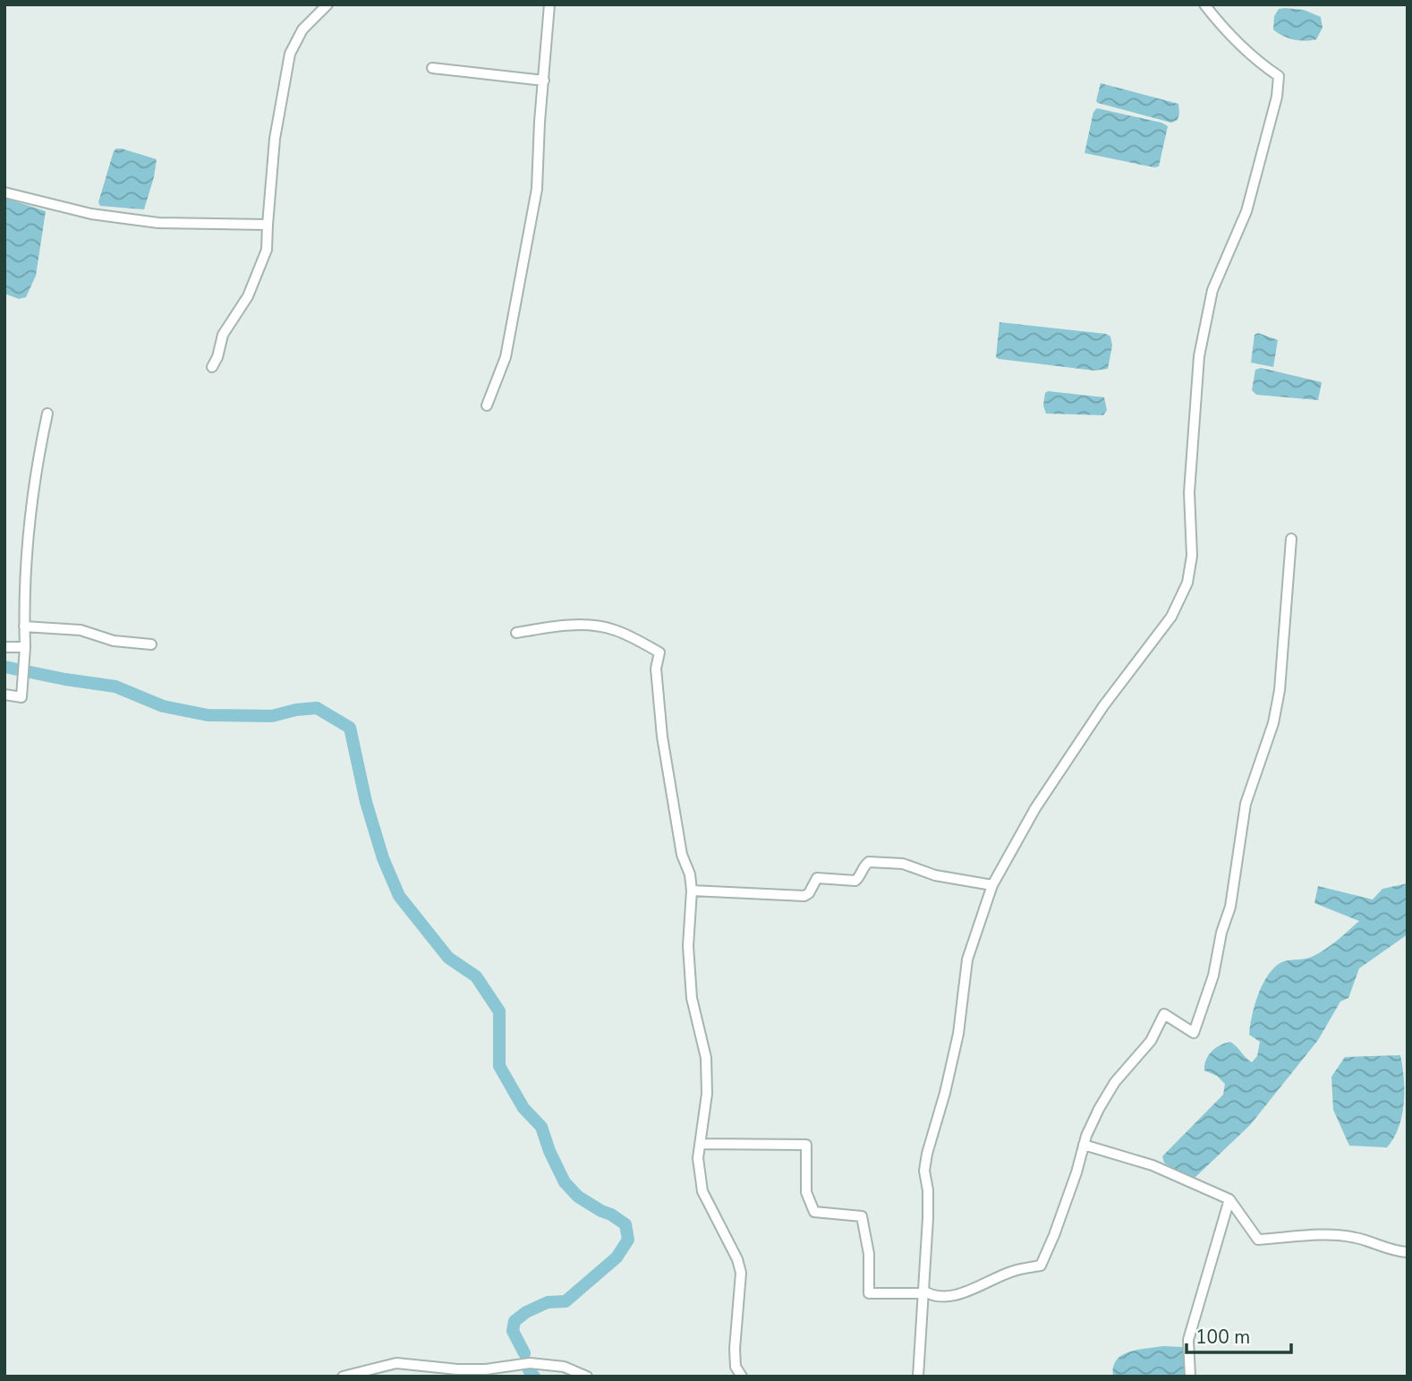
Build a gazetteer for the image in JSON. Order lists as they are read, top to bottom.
{
  "scale_bar": "100 m"
}
